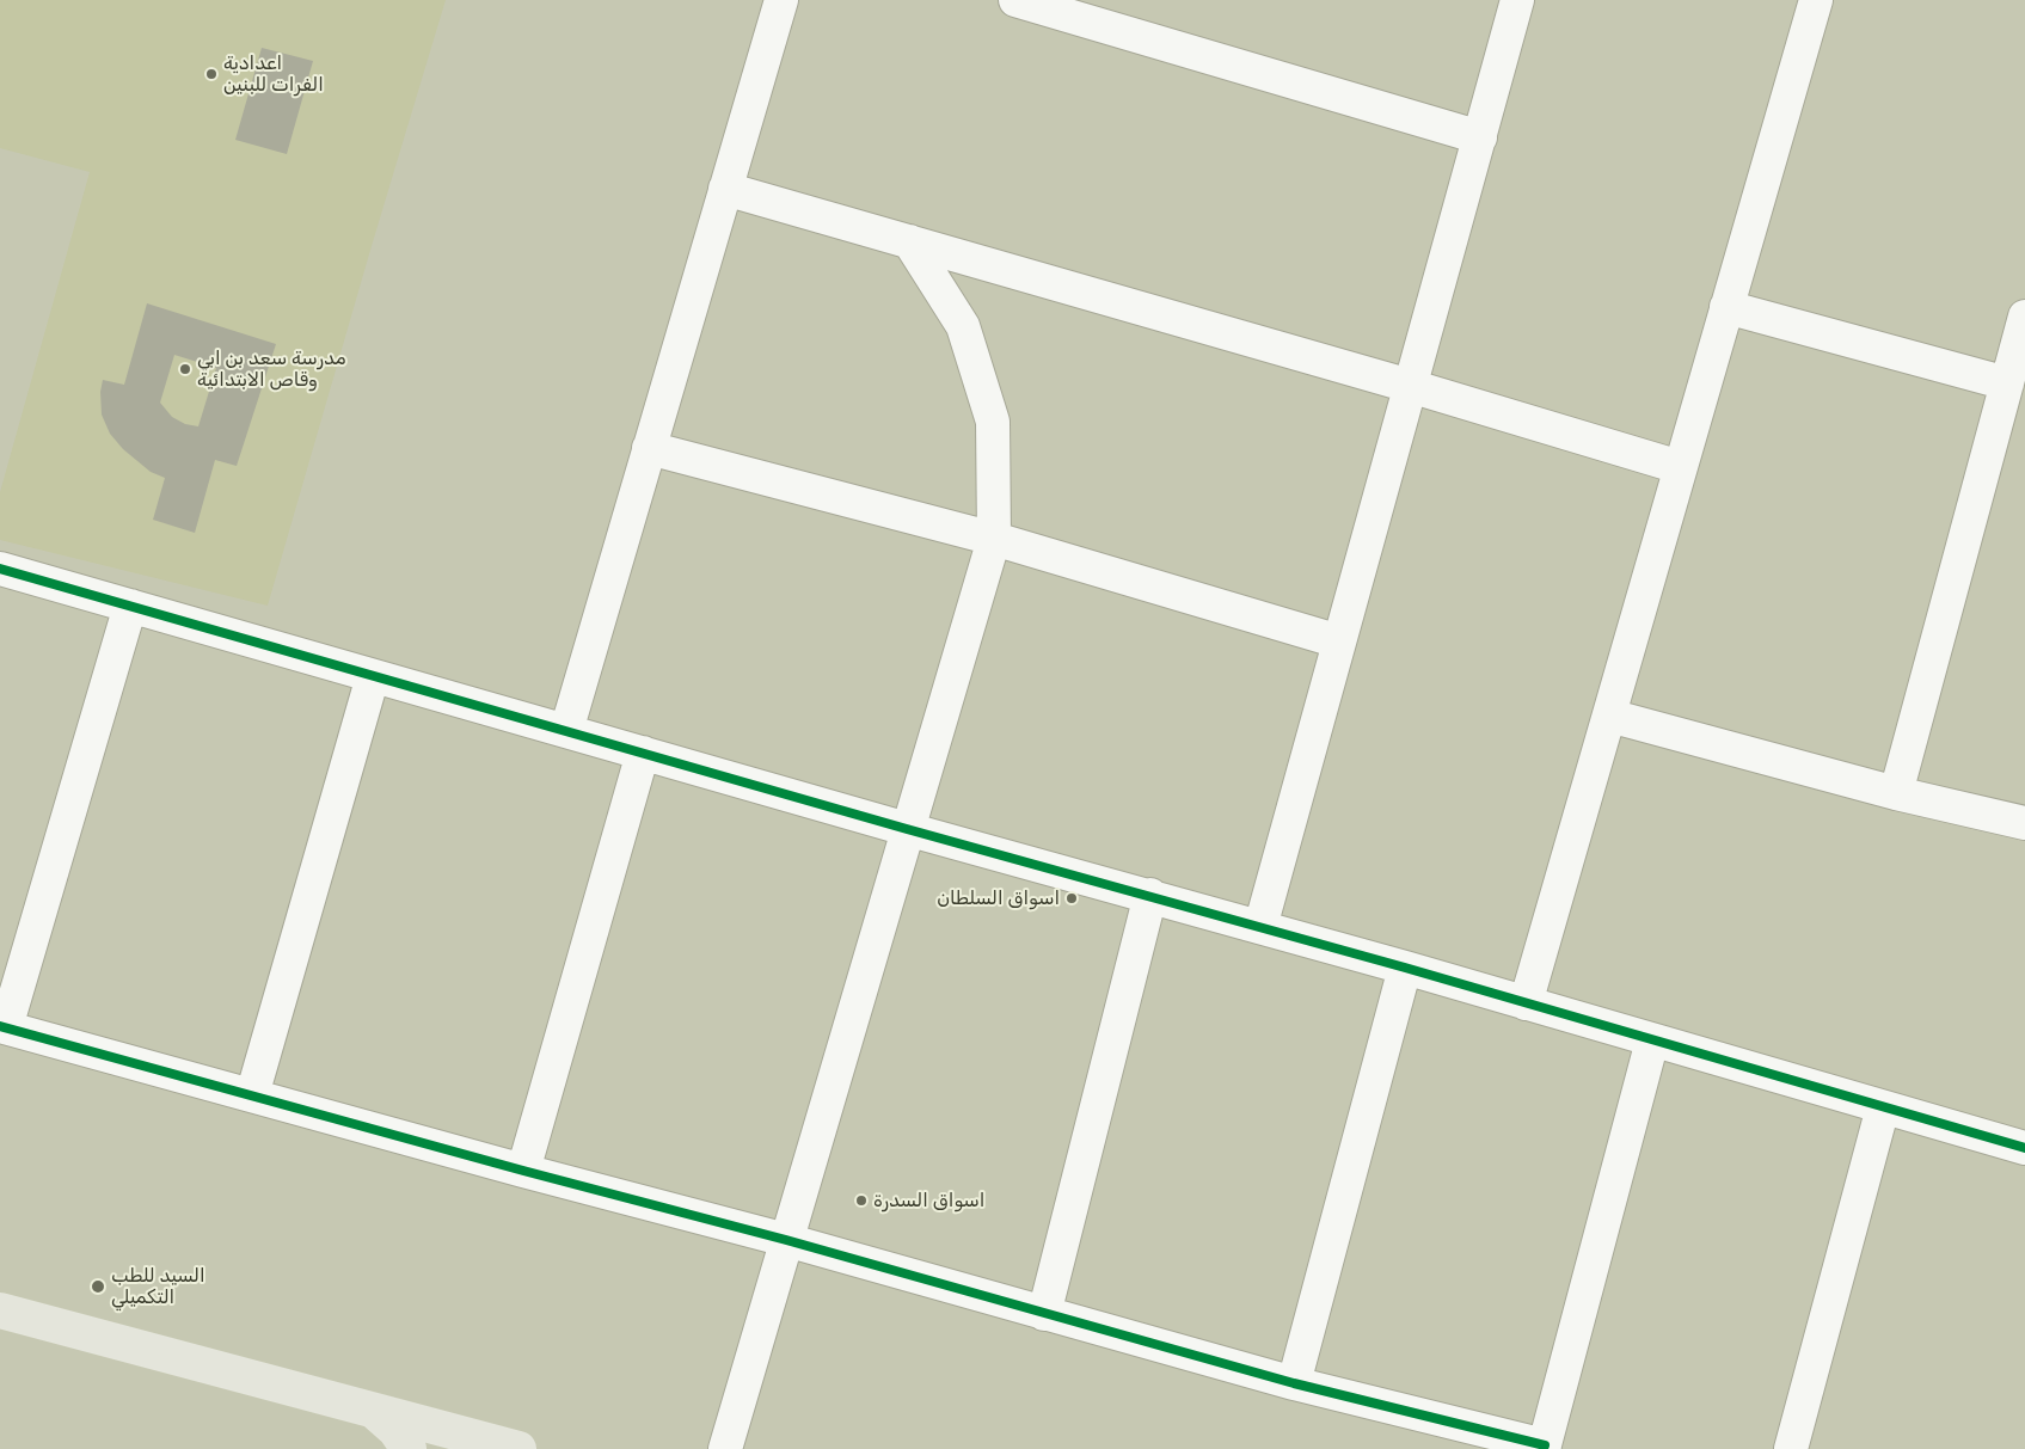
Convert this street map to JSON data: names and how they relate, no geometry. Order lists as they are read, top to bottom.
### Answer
{
  "places": [
    "اعدادية الفرات للبنين",
    "مدرسة سعد بن ابي وقاص الابتدائية",
    "اسواق السلطان",
    "اسواق السدرة",
    "السيد للطب التكميلي"
  ]
}
